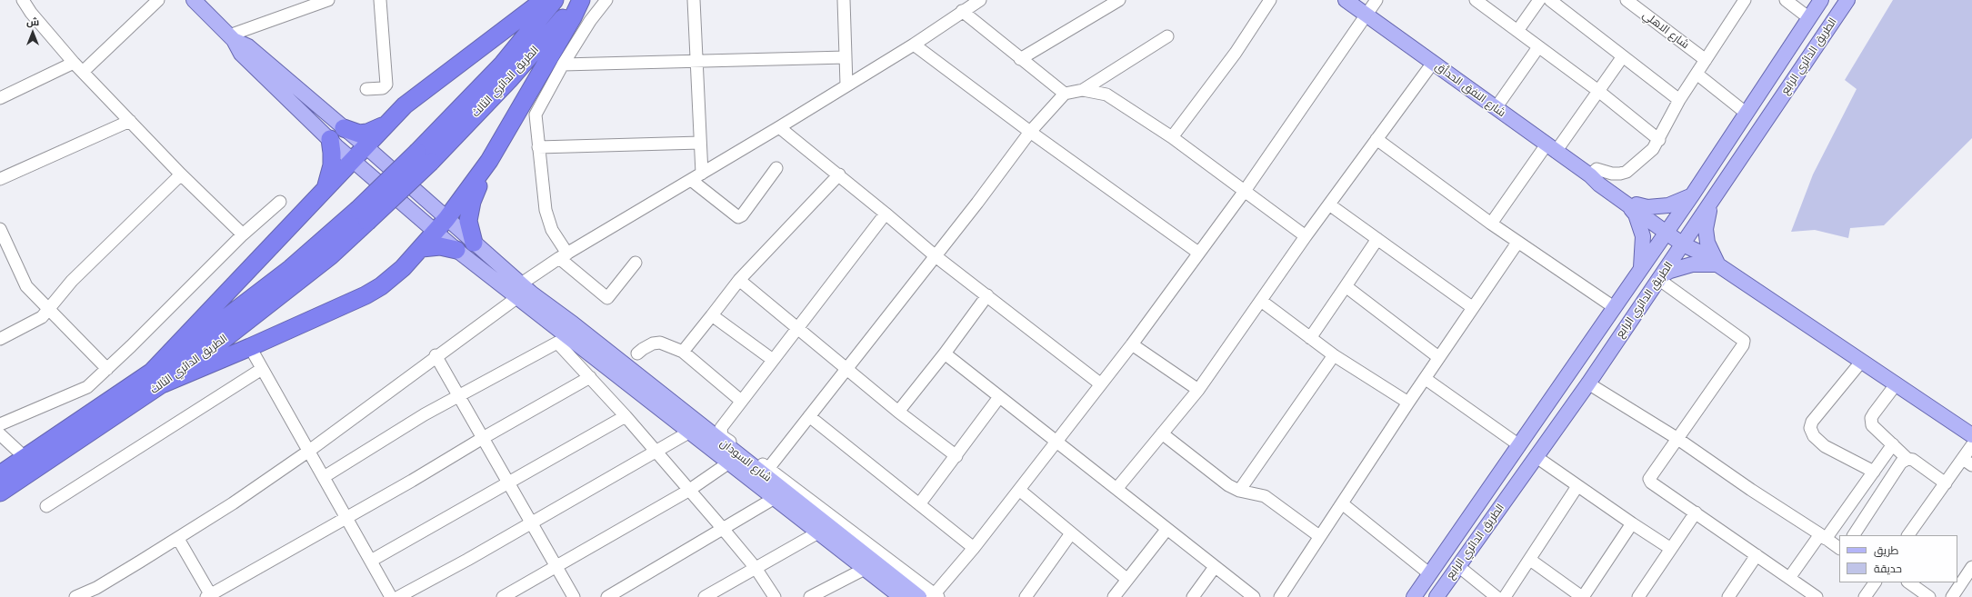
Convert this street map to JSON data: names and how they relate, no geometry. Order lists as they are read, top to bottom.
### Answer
{
  "streets": {
    "highway": ["الطريق الدائري الثالث"],
    "main road": ["الطريق الدائري الرابع", "شارع النفق الحدأق", "شارع السودان"],
    "street": ["شارع الاهلي"]
  },
  "crossings": [
    ["الطريق الدائري الرابع", "شارع النفق الحدأق"]
  ],
  "legend": ["طريق", "حديقة"],
  "north": "top"
}
